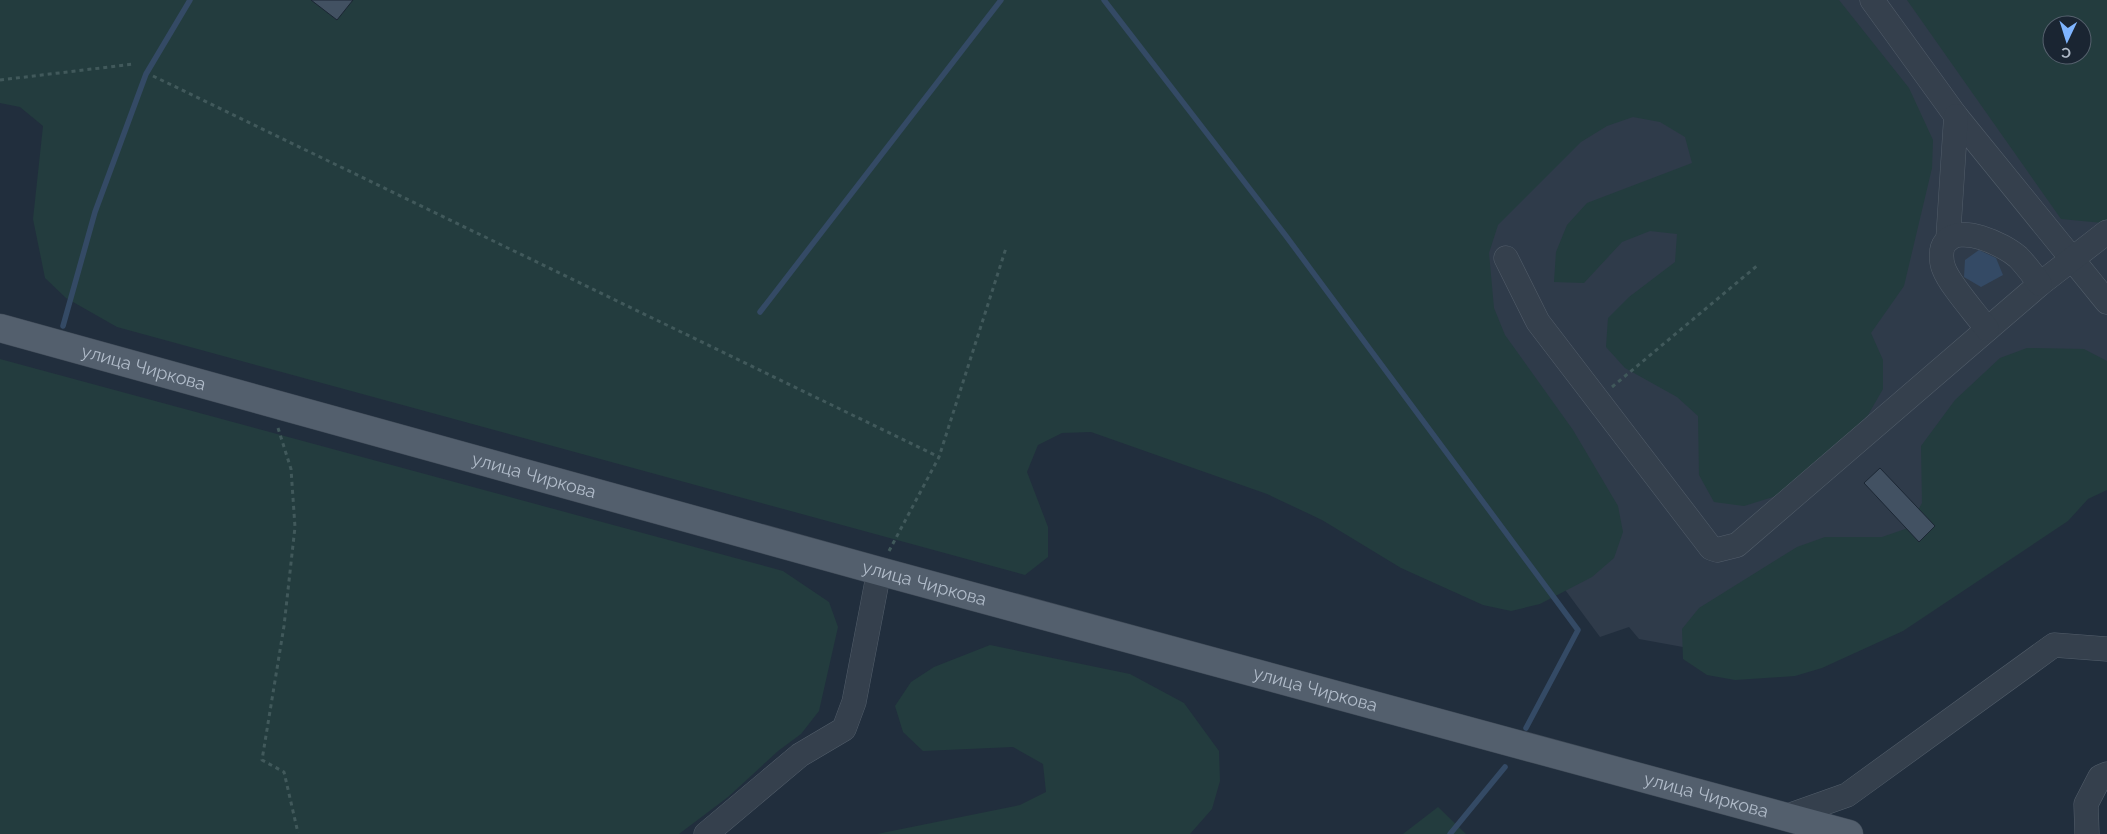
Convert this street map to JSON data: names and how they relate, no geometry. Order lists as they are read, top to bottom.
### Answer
{
  "streets": {
    "main road": ["улица Чиркова"]
  },
  "north": "bottom"
}
